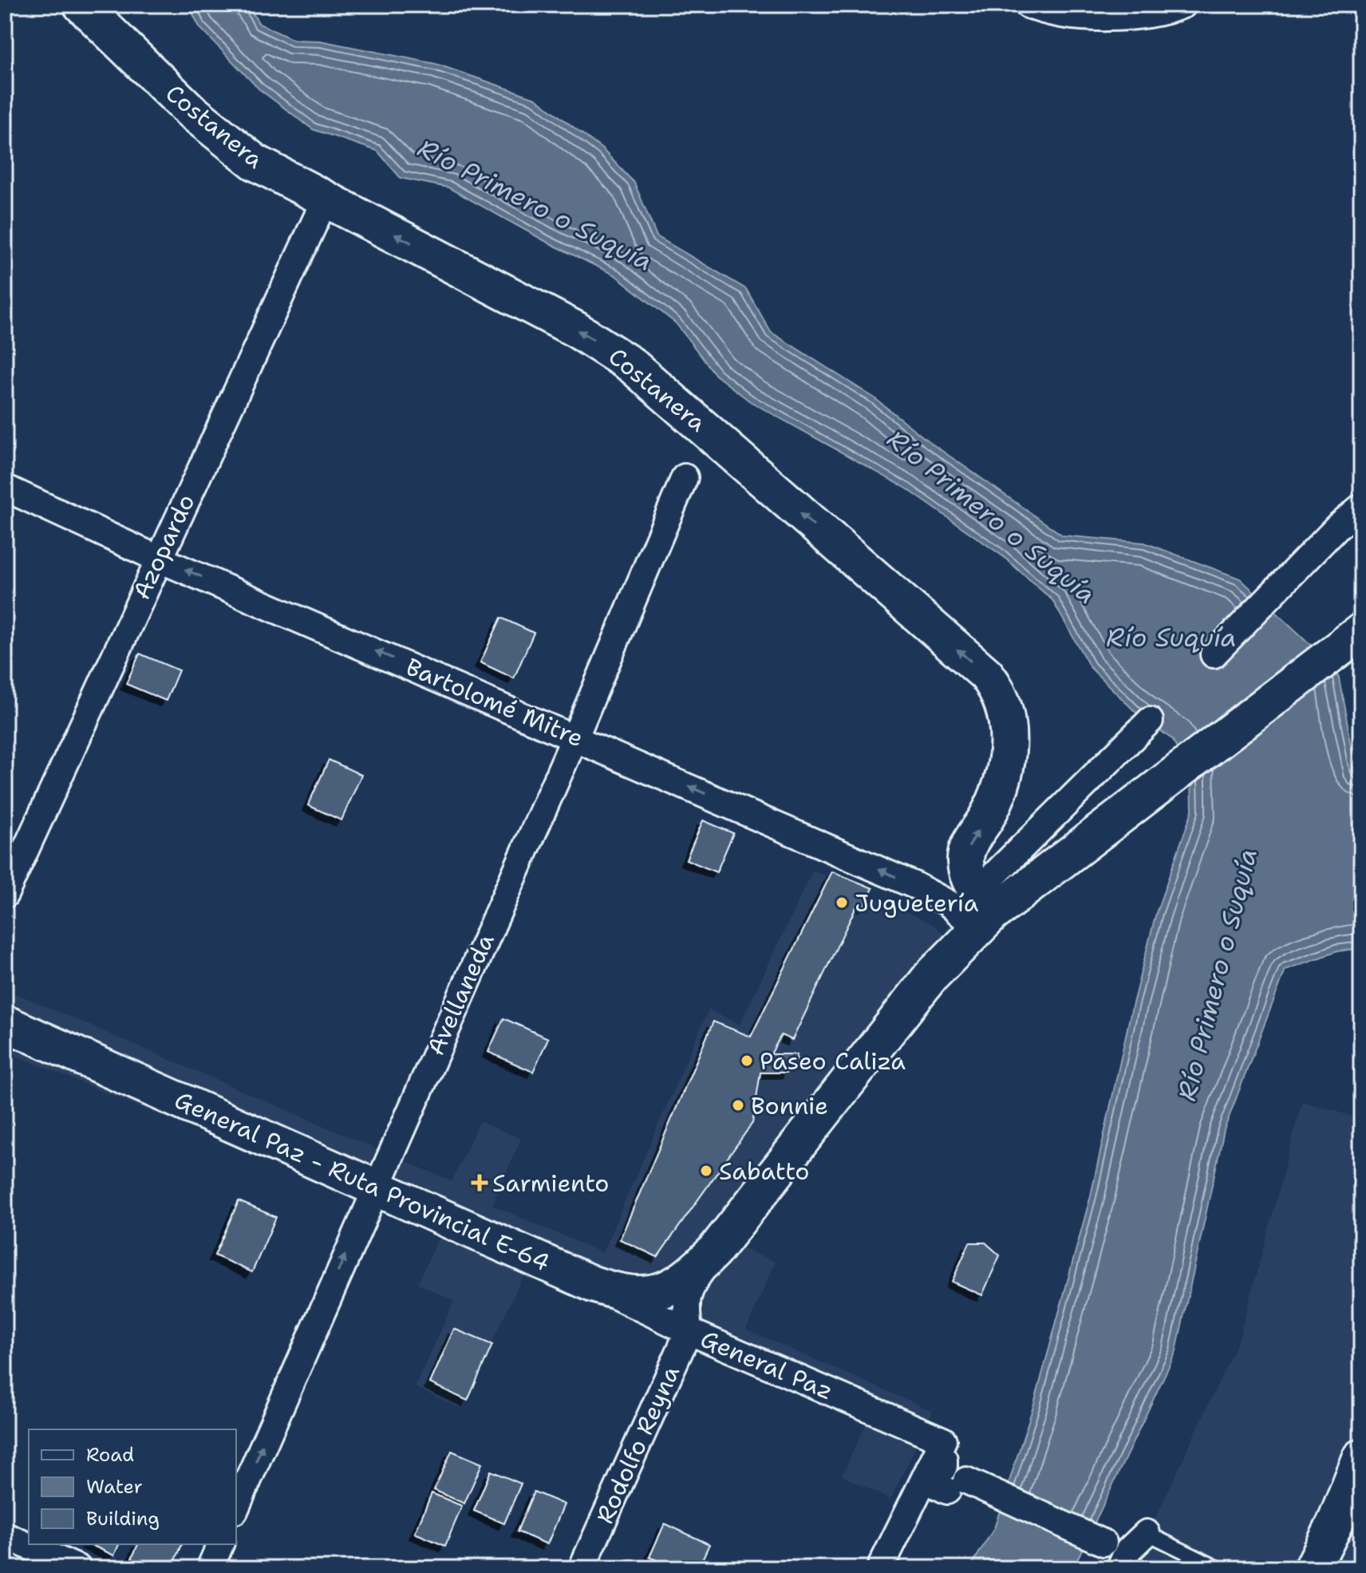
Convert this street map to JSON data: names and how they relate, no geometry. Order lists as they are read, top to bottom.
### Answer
{
  "streets": {
    "street": [
      "Costanera",
      "Azopardo",
      "Bartolomé Mitre",
      "Avellaneda",
      "General Paz - Ruta Provincial E-64",
      "General Paz",
      "Rodolfo Reyna"
    ]
  },
  "crossings": [
    ["Costanera", "Azopardo"],
    ["Costanera", "Bartolomé Mitre"],
    ["Costanera", "General Paz - Ruta Provincial E-64"],
    ["Azopardo", "Bartolomé Mitre"],
    ["Bartolomé Mitre", "Avellaneda"],
    ["Bartolomé Mitre", "General Paz - Ruta Provincial E-64"],
    ["Avellaneda", "General Paz - Ruta Provincial E-64"],
    ["General Paz - Ruta Provincial E-64", "General Paz"],
    ["General Paz - Ruta Provincial E-64", "Rodolfo Reyna"],
    ["General Paz", "Rodolfo Reyna"]
  ],
  "one_way": ["Costanera", "Bartolomé Mitre"],
  "water": ["Río Primero o Suquía", "Río Suquía"],
  "places": {
    "other": [
      "Juguetería",
      "Paseo Caliza",
      "Bonnie",
      "Sabatto"
    ],
    "health": ["Sarmiento"]
  },
  "legend": ["Road", "Water", "Building"]
}
